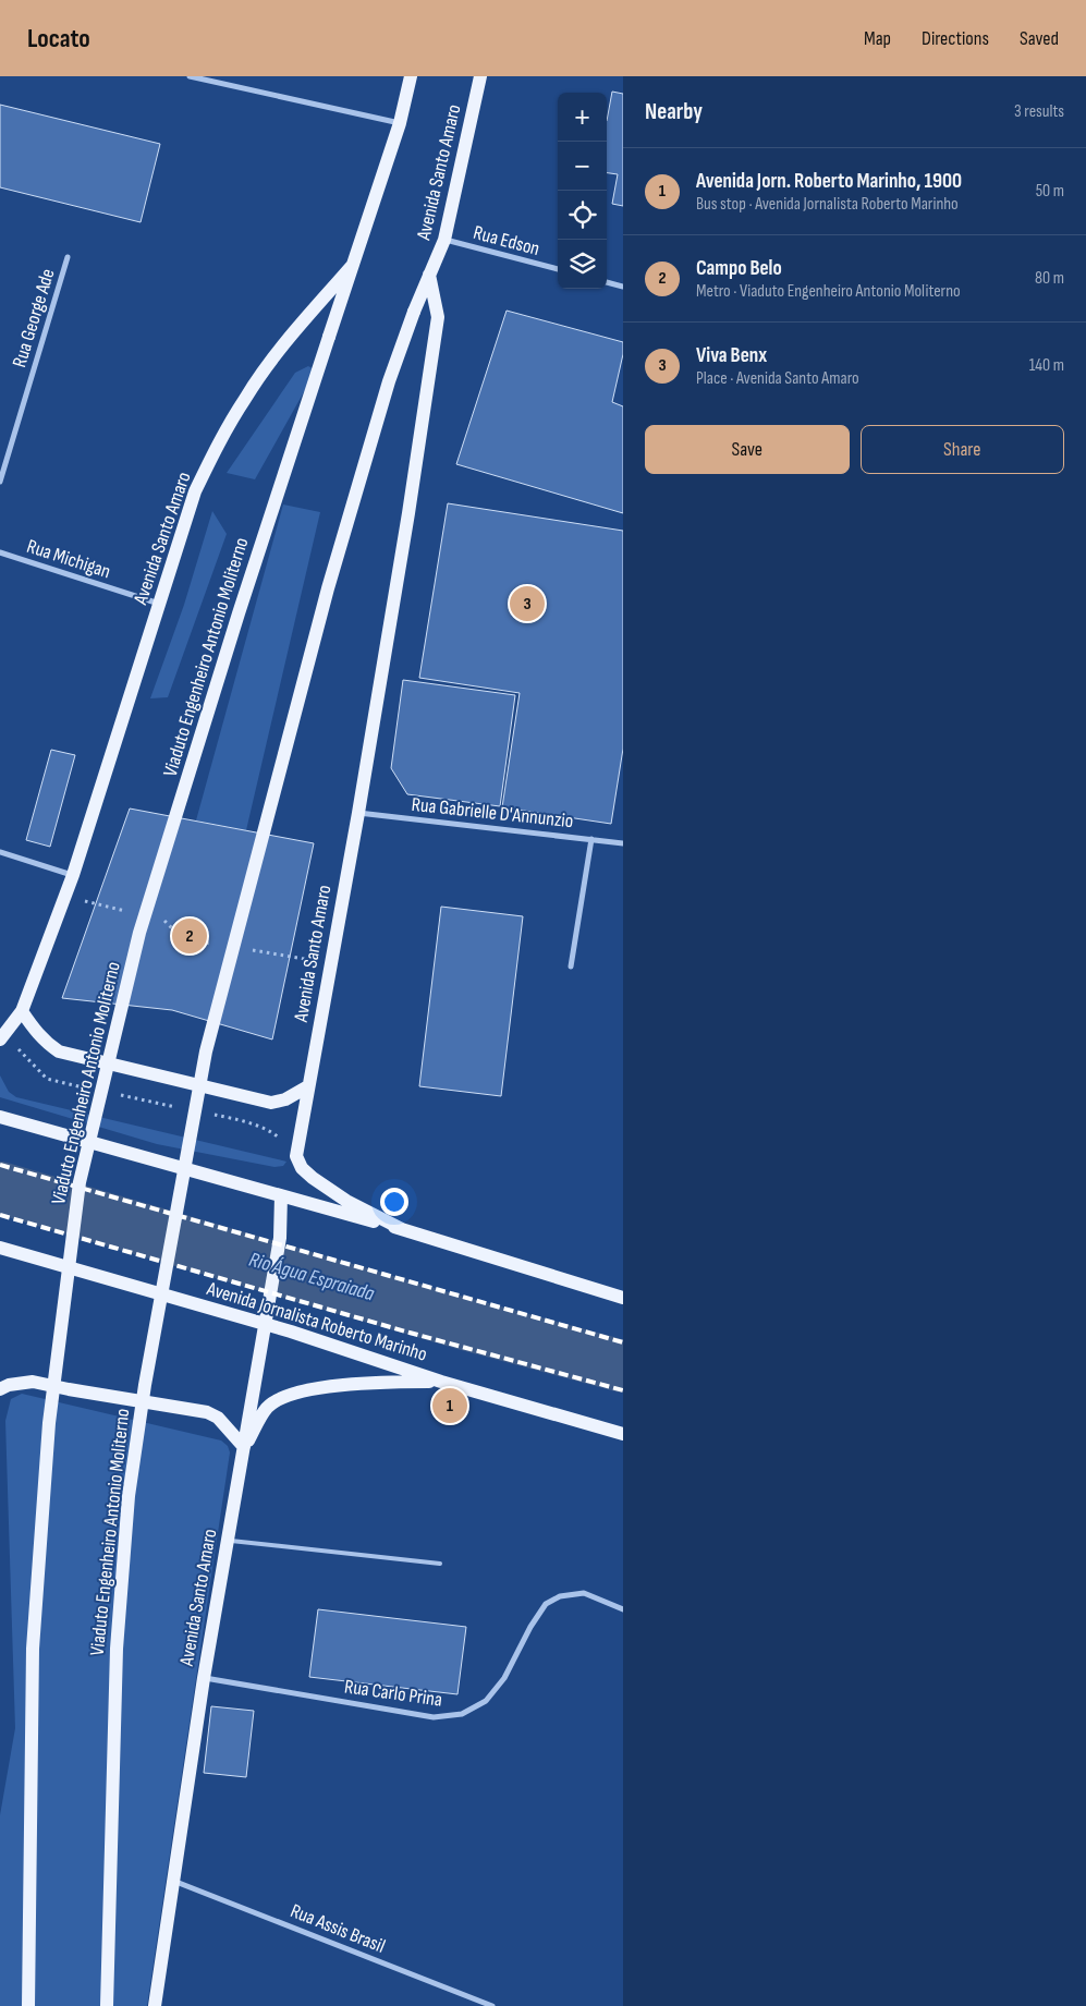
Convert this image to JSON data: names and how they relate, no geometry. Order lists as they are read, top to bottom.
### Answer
{
  "streets": {
    "main road": ["Avenida Santo Amaro", "Viaduto Engenheiro Antonio Moliterno", "Avenida Jornalista Roberto Marinho"],
    "street": [
      "Rua Edson",
      "Rua George Ade",
      "Rua Michigan",
      "Rua Gabrielle D'Annunzio",
      "Rua Carlo Prina",
      "Rua Assis Brasil"
    ]
  },
  "crossings": [
    ["Avenida Santo Amaro", "Rua Edson"],
    ["Avenida Santo Amaro", "Rua Michigan"],
    ["Avenida Santo Amaro", "Viaduto Engenheiro Antonio Moliterno"],
    ["Avenida Santo Amaro", "Rua Gabrielle D'Annunzio"],
    ["Avenida Santo Amaro", "Avenida Jornalista Roberto Marinho"],
    ["Avenida Santo Amaro", "Rua Carlo Prina"],
    ["Avenida Santo Amaro", "Rua Assis Brasil"]
  ],
  "water": ["Rio Água Espraiada"],
  "page": {
    "header": "Locato",
    "nav": ["Map", "Directions", "Saved"],
    "heading": ["Nearby", "3 results"],
    "map_buttons": ["+", "−"],
    "list": [
      {
        "mark": "1",
        "name": "Avenida Jorn. Roberto Marinho, 1900",
        "note": "Bus stop · Avenida Jornalista Roberto Marinho",
        "value": "50 m"
      },
      {
        "mark": "2",
        "name": "Campo Belo",
        "note": "Metro · Viaduto Engenheiro Antonio Moliterno",
        "value": "80 m"
      },
      {
        "mark": "3",
        "name": "Viva Benx",
        "note": "Place · Avenida Santo Amaro",
        "value": "140 m"
      }
    ],
    "buttons": ["Save", "Share"],
    "pins": ["3", "2", "1"]
  }
}
